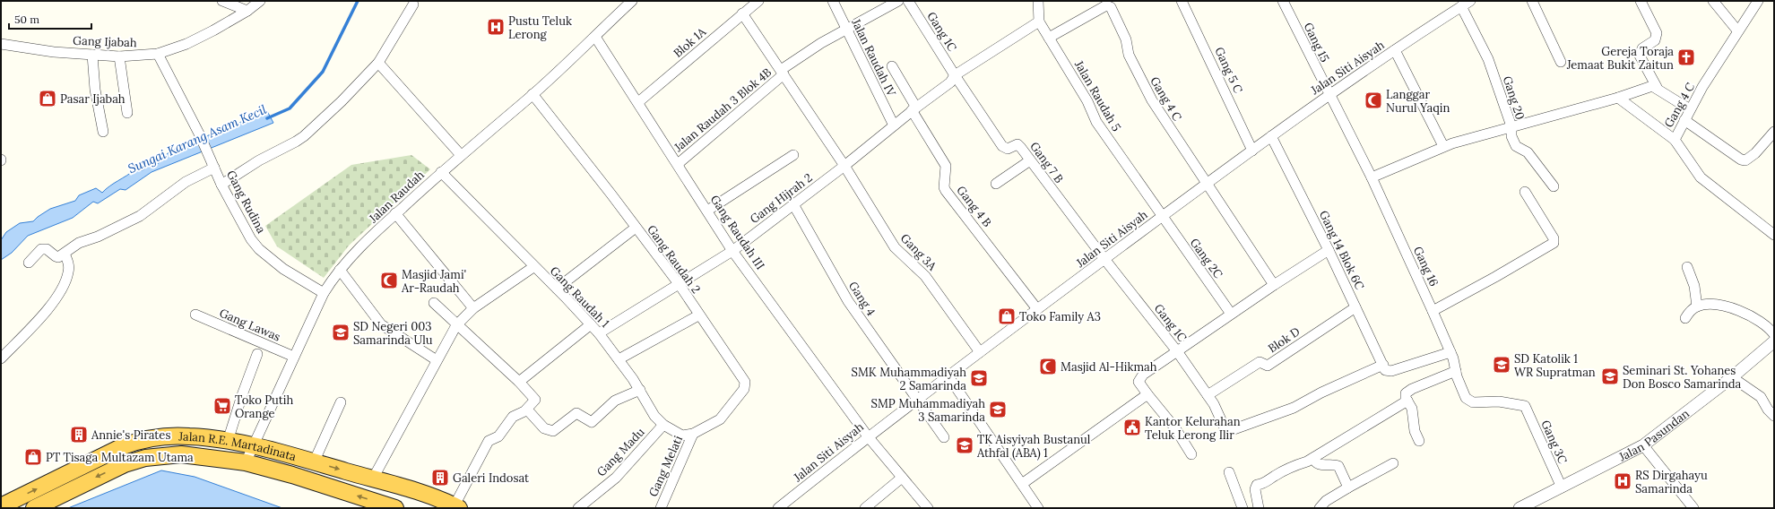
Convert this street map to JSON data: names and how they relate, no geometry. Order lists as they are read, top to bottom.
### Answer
{
  "streets": {
    "highway": ["Jalan R.E. Martadinata"],
    "street": [
      "Gang 1C",
      "Gang Ijabah",
      "Blok 1A",
      "Gang 15",
      "Jalan Raudah IV",
      "Jalan Siti Aisyah",
      "Gang 5 C",
      "Jalan Raudah 5",
      "Gang 20",
      "Gang 4 C",
      "Jalan Raudah 3 Blok 4B",
      "Gang 7 B",
      "Jalan Raudah",
      "Gang Hijrah 2",
      "Gang Rudina",
      "Gang 4 B",
      "Gang Raudah III",
      "Gang 14 Blok 6C",
      "Gang 3A",
      "Gang 2C",
      "Gang Raudah 2",
      "Gang 16",
      "Gang Raudah 1",
      "Gang 4",
      "Gang Lawas",
      "Blok D",
      "Jalan Pasundan",
      "Gang 3C",
      "Gang Madu",
      "Gang Melati"
    ]
  },
  "crossings": [
    ["Gang 1C", "Jalan Siti Aisyah"],
    ["Gang 1C", "Gang 7 B"],
    ["Gang 1C", "Gang Hijrah 2"],
    ["Gang 1C", "Gang 14 Blok 6C"],
    ["Gang 1C", "Blok D"],
    ["Gang Ijabah", "Gang Rudina"],
    ["Blok 1A", "Gang Raudah III"],
    ["Blok 1A", "Gang 3A"],
    ["Gang 15", "Jalan Siti Aisyah"],
    ["Gang 15", "Gang 16"],
    ["Jalan Raudah IV", "Jalan Raudah 3 Blok 4B"],
    ["Jalan Raudah IV", "Gang Hijrah 2"],
    ["Jalan Siti Aisyah", "Gang 5 C"],
    ["Jalan Siti Aisyah", "Jalan Raudah 5"],
    ["Jalan Siti Aisyah", "Gang 20"],
    ["Jalan Siti Aisyah", "Gang 4 C"],
    ["Jalan Siti Aisyah", "Gang 7 B"],
    ["Jalan Siti Aisyah", "Gang 4 B"],
    ["Jalan Siti Aisyah", "Gang Raudah III"],
    ["Jalan Siti Aisyah", "Gang 14 Blok 6C"],
    ["Jalan Siti Aisyah", "Gang 3A"],
    ["Jalan Siti Aisyah", "Gang 2C"],
    ["Jalan Siti Aisyah", "Gang 16"],
    ["Jalan Siti Aisyah", "Gang 4"],
    ["Jalan Raudah 5", "Gang 4 C"],
    ["Jalan Raudah 5", "Gang Hijrah 2"],
    ["Jalan Raudah 5", "Gang 2C"],
    ["Jalan Raudah 3 Blok 4B", "Gang Raudah III"],
    ["Jalan Raudah 3 Blok 4B", "Gang 3A"],
    ["Gang 7 B", "Gang Hijrah 2"],
    ["Jalan Raudah", "Gang Rudina"],
    ["Jalan Raudah", "Gang Raudah III"],
    ["Jalan Raudah", "Gang Raudah 2"],
    ["Jalan Raudah", "Gang Raudah 1"],
    ["Jalan Raudah", "Gang Lawas"],
    ["Jalan Raudah", "Jalan R.E. Martadinata"],
    ["Gang Hijrah 2", "Gang 4 B"],
    ["Gang Hijrah 2", "Gang Raudah III"],
    ["Gang Hijrah 2", "Gang 3A"],
    ["Gang Hijrah 2", "Gang Raudah 2"],
    ["Gang Hijrah 2", "Gang Raudah 1"],
    ["Gang Hijrah 2", "Gang 4"],
    ["Gang 14 Blok 6C", "Blok D"],
    ["Gang Raudah 2", "Gang Raudah 1"],
    ["Gang Raudah 2", "Gang Melati"],
    ["Gang 16", "Gang 3C"],
    ["Gang Raudah 1", "Gang Madu"],
    ["Gang Raudah 1", "Gang Melati"],
    ["Jalan Pasundan", "Gang 3C"]
  ],
  "water": ["Sungai Karang Asam Kecil"],
  "places": {
    "hospital": ["Pustu Teluk Lerong", "RS Dirgahayu Samarinda"],
    "church": ["Gereja Toraja Jemaat Bukit Zaitun"],
    "shop": ["Pasar Ijabah", "Toko Family A3", "PT Tisaga Multazam Utama"],
    "mosque": ["Langgar Nurul Yaqin", "Masjid Jami' Ar-Raudah", "Masjid Al-Hikmah"],
    "school or university": [
      "SD Negeri 003 Samarinda Ulu",
      "SD Katolik 1 WR Supratman",
      "Seminari St. Yohanes Don Bosco Samarinda",
      "SMK Muhammadiyah 2 Samarinda",
      "SMP Muhammadiyah 3 Samarinda",
      "TK Aisyiyah Bustanul Athfal (ABA) 1"
    ],
    "supermarket": ["Toko Putih Orange"],
    "public building": ["Kantor Kelurahan Teluk Lerong Ilir"],
    "building": ["Annie's Pirates", "Galeri Indosat"]
  },
  "scale_bar": "50 m"
}
